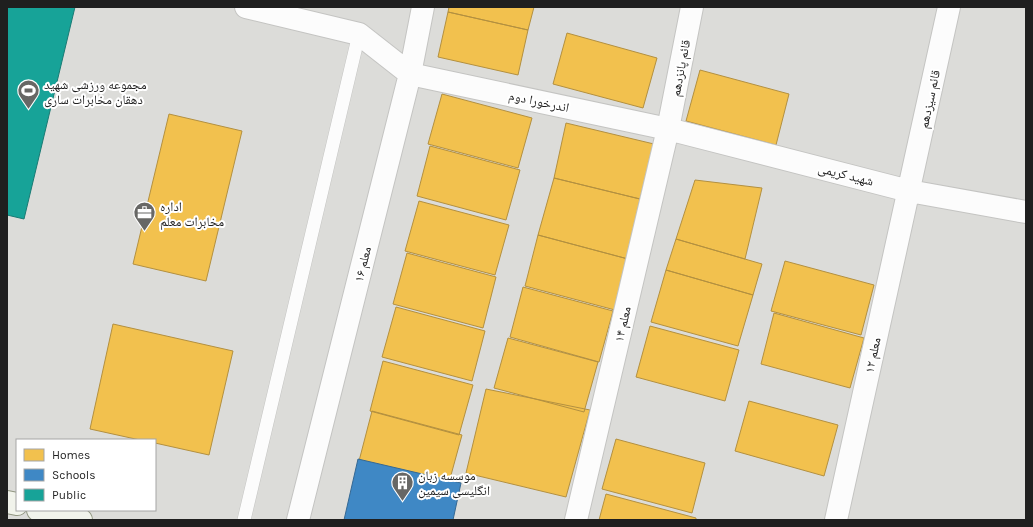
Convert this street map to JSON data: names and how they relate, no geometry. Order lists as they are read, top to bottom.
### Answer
{
  "streets": {
    "street": [
      "قائم پانزدهم",
      "قائم سیزدهم",
      "اندرخورا دوم",
      "شهید کریمی",
      "معلم ۱۶",
      "معلم ۱۴",
      "معلم ١٢"
    ]
  },
  "crossings": [
    ["قائم پانزدهم", "اندرخورا دوم"],
    ["قائم پانزدهم", "شهید کریمی"],
    ["قائم پانزدهم", "معلم ۱۴"],
    ["قائم سیزدهم", "شهید کریمی"],
    ["قائم سیزدهم", "معلم ١٢"],
    ["اندرخورا دوم", "شهید کریمی"],
    ["اندرخورا دوم", "معلم ۱۶"],
    ["اندرخورا دوم", "معلم ۱۴"],
    ["شهید کریمی", "معلم ۱۴"],
    ["شهید کریمی", "معلم ١٢"]
  ],
  "places": {
    "sports": ["مجموعه ورزشی شهید دهقان مخابرات ساری"],
    "office": ["اداره مخابرات معلم"],
    "building": ["موسسه زبان انگلیسی سیمین"]
  },
  "legend": ["Homes", "Schools", "Public"]
}
